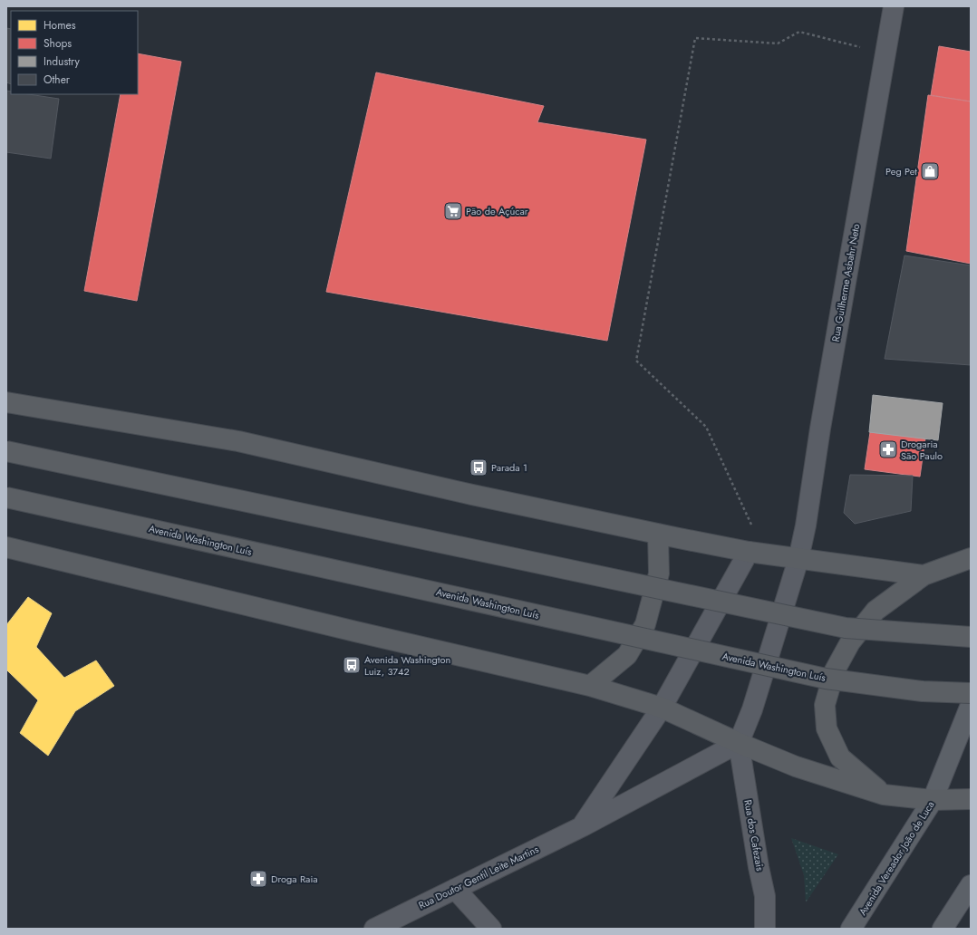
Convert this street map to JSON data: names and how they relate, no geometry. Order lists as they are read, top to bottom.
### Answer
{
  "streets": {
    "highway": ["Avenida Washington Luís"],
    "main road": ["Avenida Vereador João de Luca"],
    "street": ["Rua Guilherme Asbahr Neto", "Rua dos Cafezais", "Rua Doutor Gentil Leite Martins"]
  },
  "crossings": [
    ["Rua Guilherme Asbahr Neto", "Rua dos Cafezais"],
    ["Rua Guilherme Asbahr Neto", "Rua Doutor Gentil Leite Martins"],
    ["Rua dos Cafezais", "Rua Doutor Gentil Leite Martins"]
  ],
  "places": {
    "shop": ["Peg Pet"],
    "supermarket": ["Pão de Açúcar"],
    "pharmacy": ["Drogaria São Paulo", "Droga Raia"],
    "bus stop": ["Parada 1", "Avenida Washington Luiz, 3742"]
  },
  "legend": [
    "Homes",
    "Shops",
    "Industry",
    "Other"
  ]
}
